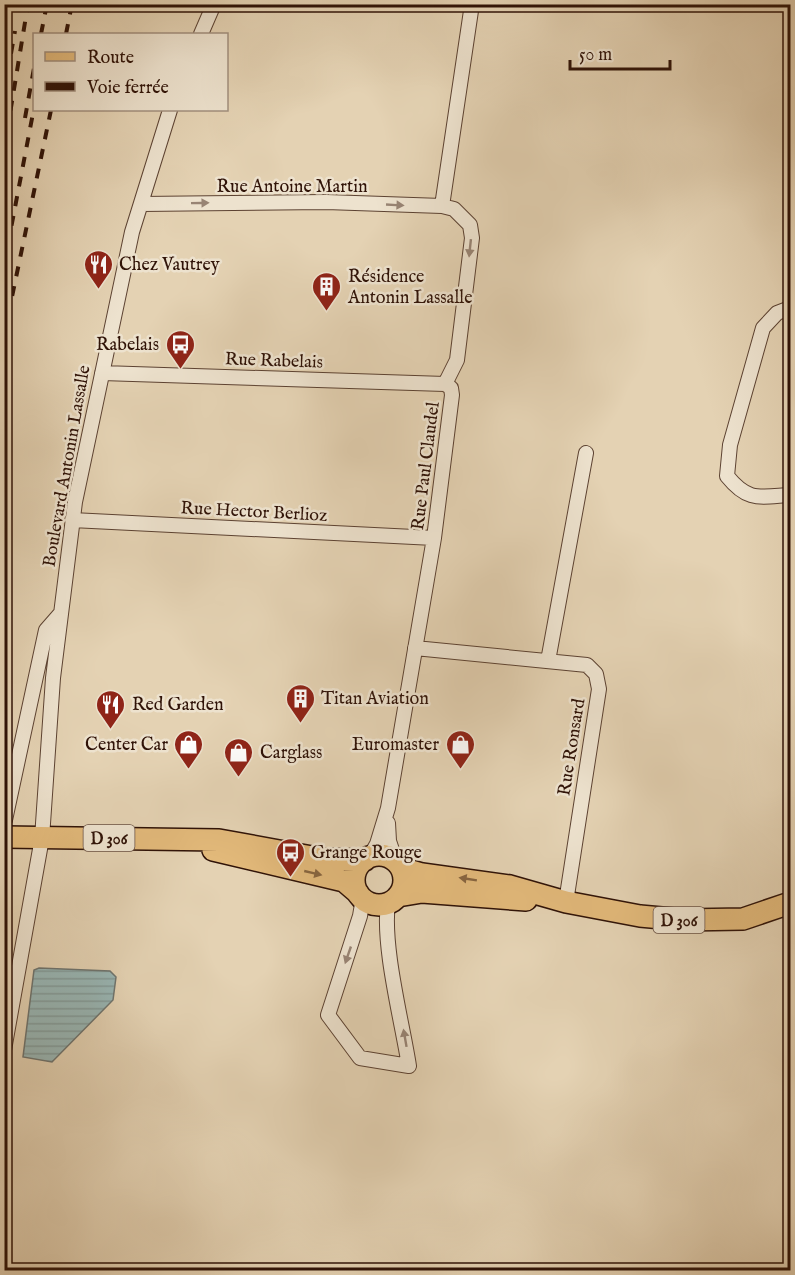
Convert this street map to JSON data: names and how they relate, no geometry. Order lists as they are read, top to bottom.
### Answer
{
  "streets": {
    "main road": ["D 306"],
    "street": [
      "Rue Antoine Martin",
      "Rue Rabelais",
      "Boulevard Antonin Lassalle",
      "Rue Paul Claudel",
      "Rue Hector Berlioz",
      "Rue Ronsard"
    ]
  },
  "crossings": [
    ["Rue Antoine Martin", "Boulevard Antonin Lassalle"],
    ["Rue Antoine Martin", "Rue Paul Claudel"],
    ["Rue Rabelais", "Boulevard Antonin Lassalle"],
    ["Rue Rabelais", "Rue Paul Claudel"],
    ["Boulevard Antonin Lassalle", "Rue Hector Berlioz"],
    ["Boulevard Antonin Lassalle", "D 306"],
    ["Rue Paul Claudel", "Rue Hector Berlioz"],
    ["Rue Paul Claudel", "Rue Ronsard"],
    ["Rue Paul Claudel", "D 306"],
    ["Rue Ronsard", "D 306"]
  ],
  "one_way": ["Rue Antoine Martin"],
  "places": {
    "restaurant": ["Chez Vautrey", "Red Garden"],
    "building": ["Résidence Antonin Lassalle", "Titan Aviation"],
    "bus stop": ["Rabelais", "Grange Rouge"],
    "shop": ["Center Car", "Euromaster", "Carglass"]
  },
  "legend": ["Route", "Voie ferrée"],
  "scale_bar": "50 m"
}
